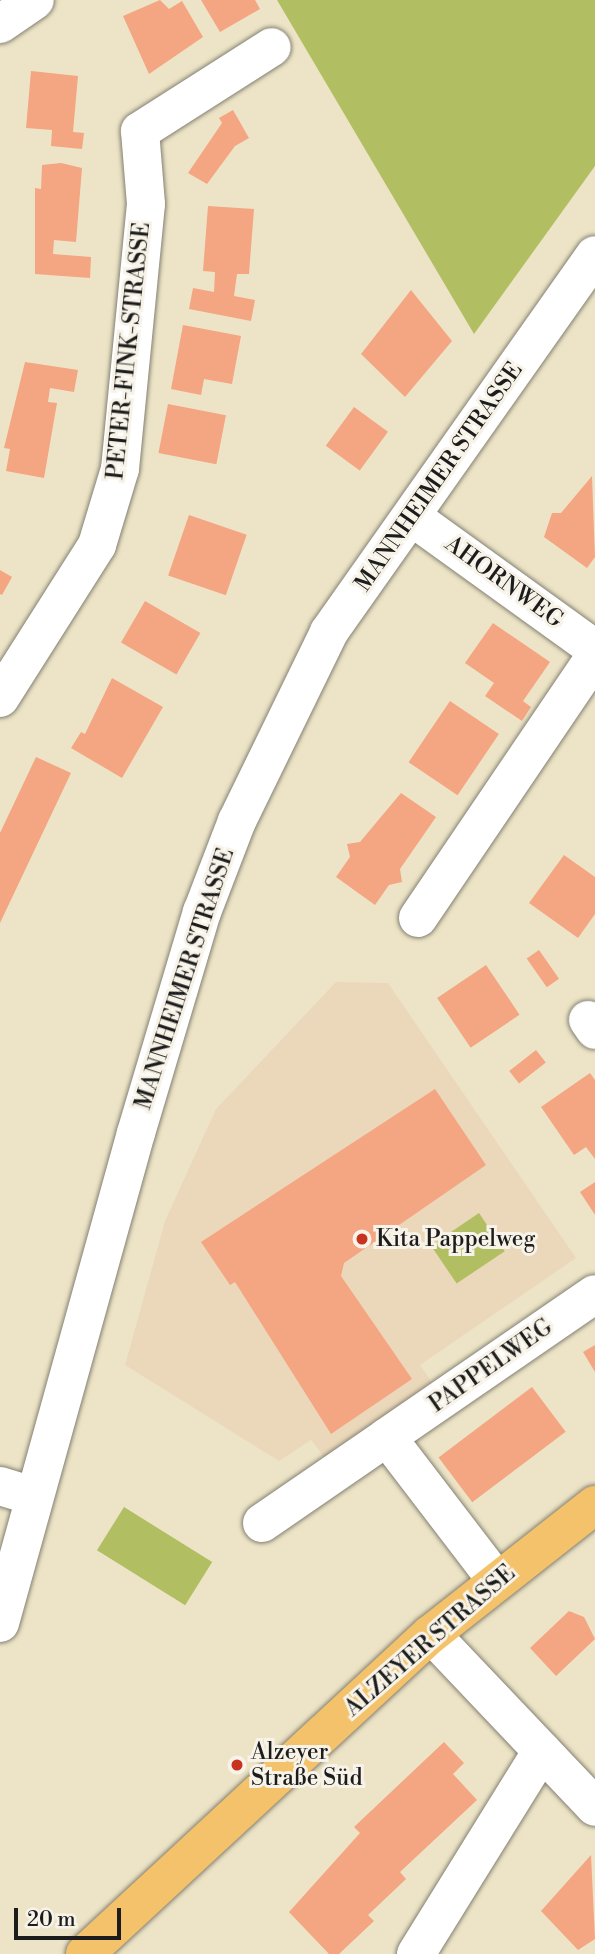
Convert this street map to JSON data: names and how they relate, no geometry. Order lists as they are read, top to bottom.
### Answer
{
  "streets": {
    "main road": ["ALZEYER STRASSE"],
    "street": [
      "PETER-FINK-STRASSE",
      "MANNHEIMER STRASSE",
      "AHORNWEG",
      "PAPPELWEG"
    ]
  },
  "crossings": [
    ["MANNHEIMER STRASSE", "AHORNWEG"]
  ],
  "places": ["Kita Pappelweg", "Alzeyer Straße Süd"],
  "scale_bar": "20 m"
}
